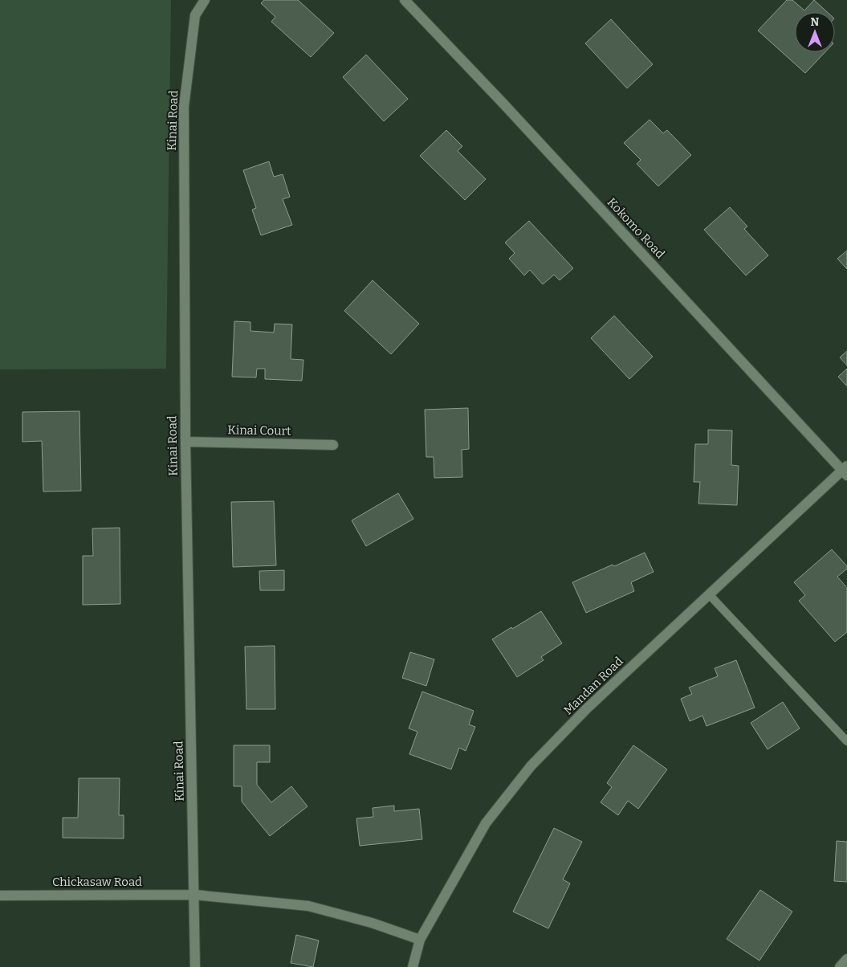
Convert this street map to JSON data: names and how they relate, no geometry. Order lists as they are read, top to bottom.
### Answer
{
  "streets": {
    "street": [
      "Kinai Road",
      "Kokomo Road",
      "Kinai Court",
      "Mandan Road",
      "Chickasaw Road"
    ]
  },
  "crossings": [
    ["Kinai Road", "Kinai Court"],
    ["Kinai Road", "Chickasaw Road"],
    ["Kokomo Road", "Mandan Road"]
  ],
  "north": "top"
}
